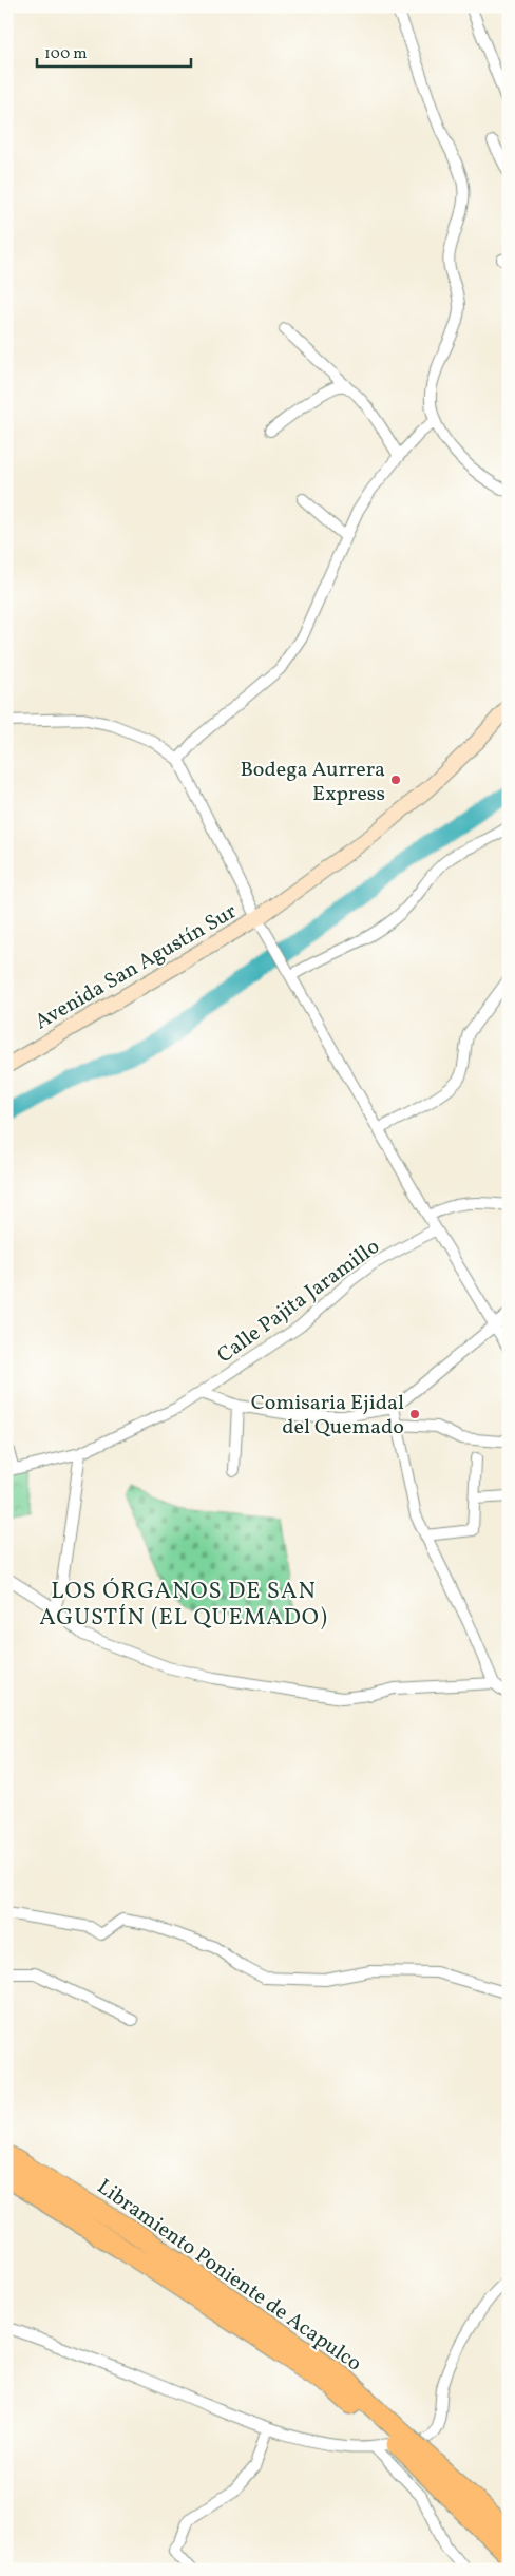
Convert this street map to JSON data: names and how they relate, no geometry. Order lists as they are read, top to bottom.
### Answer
{
  "streets": {
    "highway": ["Libramiento Poniente de Acapulco"],
    "main road": ["Avenida San Agustín Sur"],
    "street": ["Calle Pajita Jaramillo"]
  },
  "districts": ["LOS ÓRGANOS DE SAN AGUSTÍN (EL QUEMADO)"],
  "places": ["Bodega Aurrera Express", "Comisaria Ejidal del Quemado"],
  "scale_bar": "100 m"
}
